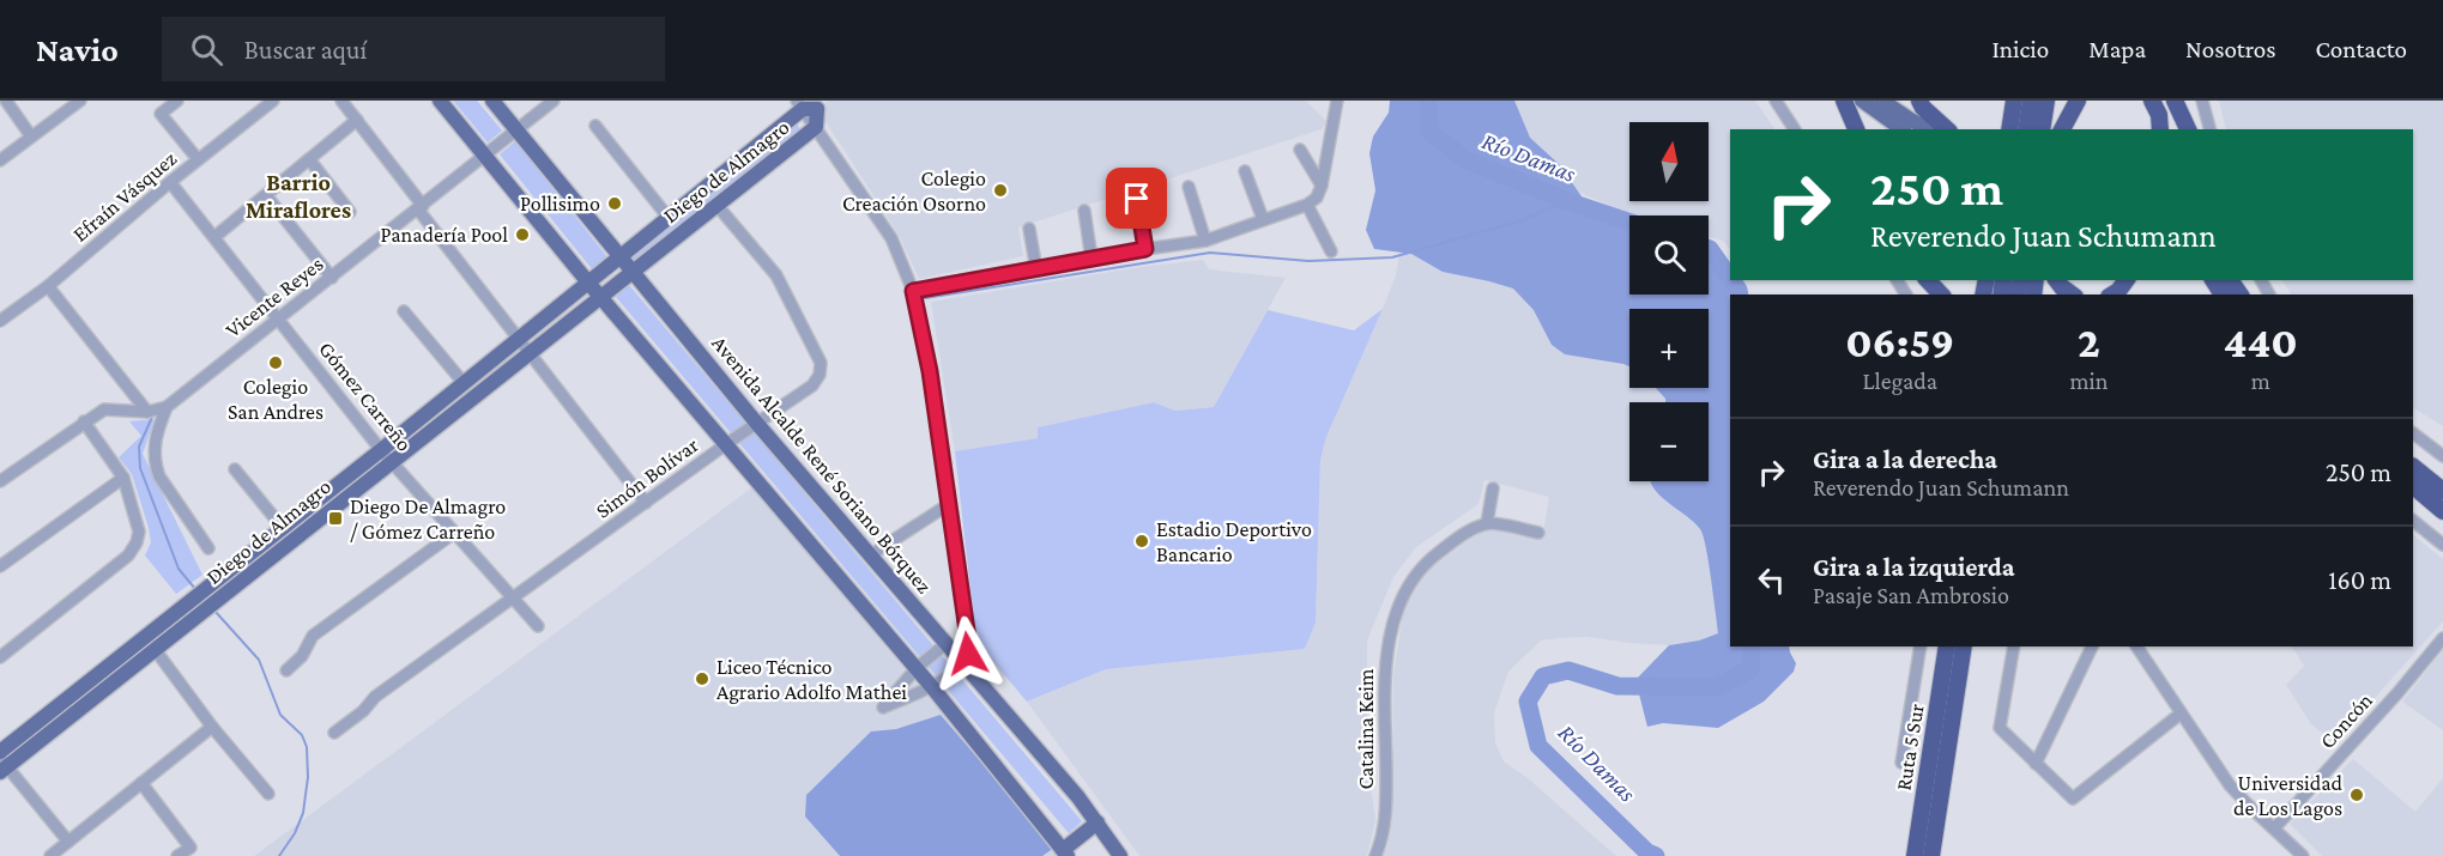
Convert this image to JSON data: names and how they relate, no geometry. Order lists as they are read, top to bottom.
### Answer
{
  "streets": {
    "highway": ["Ruta 5 Sur"],
    "main road": ["Diego de Almagro", "Avenida Alcalde René Soriano Bórquez"],
    "street": [
      "Efraín Vásquez",
      "Vicente Reyes",
      "Gómez Carreño",
      "Simón Bolívar",
      "Concón",
      "Catalina Keim"
    ]
  },
  "crossings": [
    ["Diego de Almagro", "Gómez Carreño"],
    ["Diego de Almagro", "Avenida Alcalde René Soriano Bórquez"],
    ["Diego de Almagro", "Simón Bolívar"],
    ["Efraín Vásquez", "Gómez Carreño"],
    ["Vicente Reyes", "Gómez Carreño"],
    ["Vicente Reyes", "Avenida Alcalde René Soriano Bórquez"],
    ["Gómez Carreño", "Simón Bolívar"],
    ["Avenida Alcalde René Soriano Bórquez", "Simón Bolívar"]
  ],
  "districts": ["Barrio Miraflores"],
  "water": ["Río Damas"],
  "places": {
    "other": [
      "Colegio Creación Osorno",
      "Pollisimo",
      "Panadería Pool",
      "Colegio San Andres",
      "Estadio Deportivo Bancario",
      "Liceo Técnico Agrario Adolfo Mathei",
      "Universidad de Los Lagos"
    ],
    "transit": ["Diego De Almagro / Gómez Carreño"]
  },
  "north": "top",
  "page": {
    "header": "Navio",
    "search": "Buscar aquí",
    "nav": [
      "Inicio",
      "Mapa",
      "Nosotros",
      "Contacto"
    ],
    "map_buttons": ["+", "−"],
    "turn": ["250 m", "Reverendo Juan Schumann"],
    "eta": [
      "06:59",
      "Llegada",
      "2",
      "min",
      "440",
      "m"
    ],
    "list": [
      {
        "name": "Gira a la derecha",
        "note": "Reverendo Juan Schumann",
        "value": "250 m"
      },
      {
        "name": "Gira a la izquierda",
        "note": "Pasaje San Ambrosio",
        "value": "160 m"
      }
    ]
  }
}
